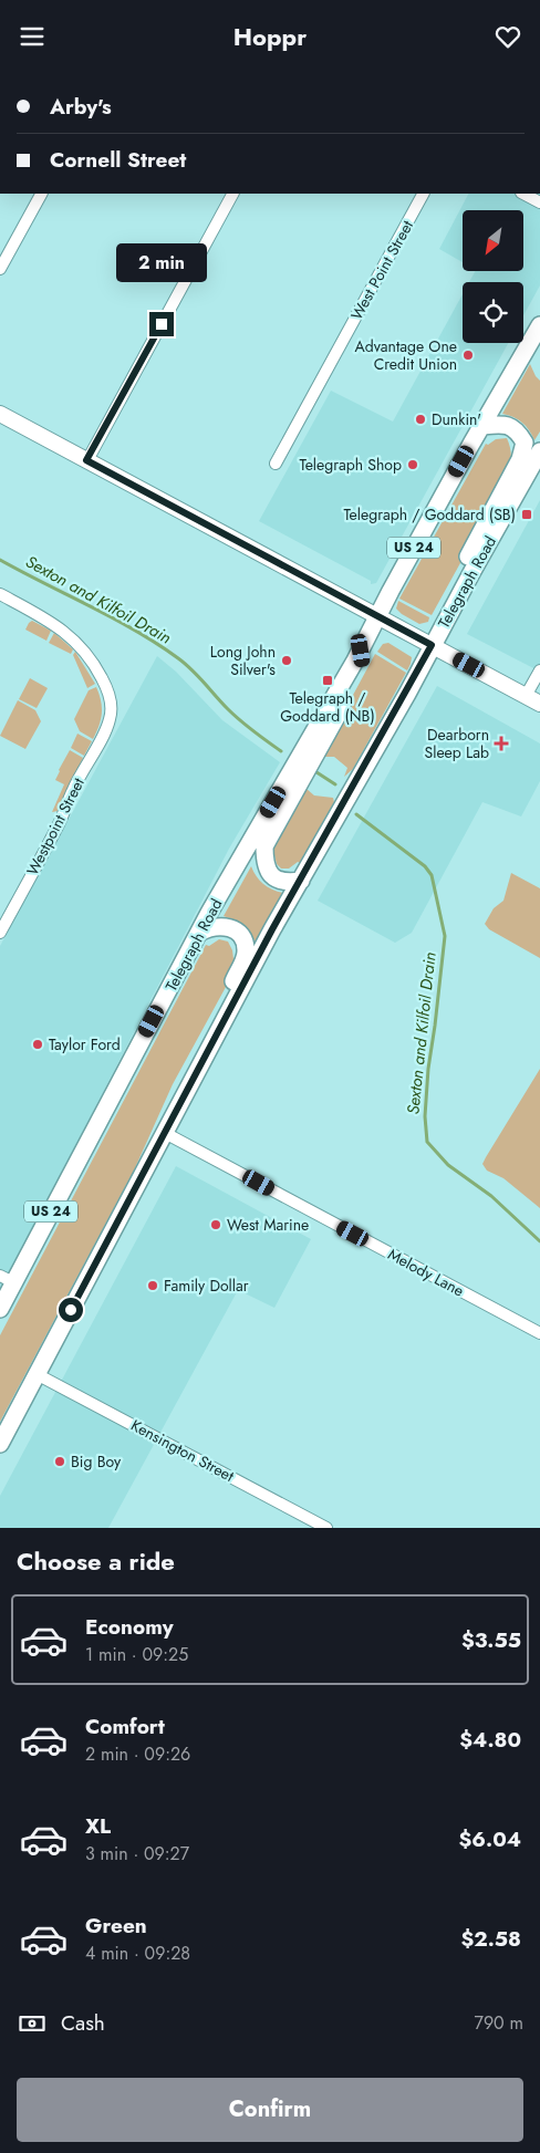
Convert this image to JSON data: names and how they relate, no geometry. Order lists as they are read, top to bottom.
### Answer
{
  "streets": {
    "main road": ["US 24", "Telegraph Road"],
    "street": [
      "West Point Street",
      "Westpoint Street",
      "Melody Lane",
      "Kensington Street"
    ]
  },
  "crossings": [
    ["Telegraph Road", "Melody Lane"],
    ["Telegraph Road", "Kensington Street"]
  ],
  "water": ["Sexton and Kilfoil Drain"],
  "places": {
    "other": [
      "Advantage One Credit Union",
      "Dunkin'",
      "Telegraph Shop",
      "Long John Silver's",
      "Taylor Ford",
      "West Marine",
      "Family Dollar",
      "Big Boy"
    ],
    "transit": ["Telegraph / Goddard (SB)", "Telegraph / Goddard (NB)"],
    "health": ["Dearborn Sleep Lab"]
  },
  "north": "bottom left",
  "page": {
    "header": "Hoppr",
    "banner": ["Arby's", "Cornell Street"],
    "bubble": "2 min",
    "heading": "Choose a ride",
    "list": [
      {
        "name": "Economy",
        "note": "1 min · 09:25",
        "value": "$3.55"
      },
      {
        "name": "Comfort",
        "note": "2 min · 09:26",
        "value": "$4.80"
      },
      {
        "name": "XL",
        "note": "3 min · 09:27",
        "value": "$6.04"
      },
      {
        "name": "Green",
        "note": "4 min · 09:28",
        "value": "$2.58"
      }
    ],
    "pay": ["Cash", "790 m"],
    "buttons": "Confirm"
  }
}
